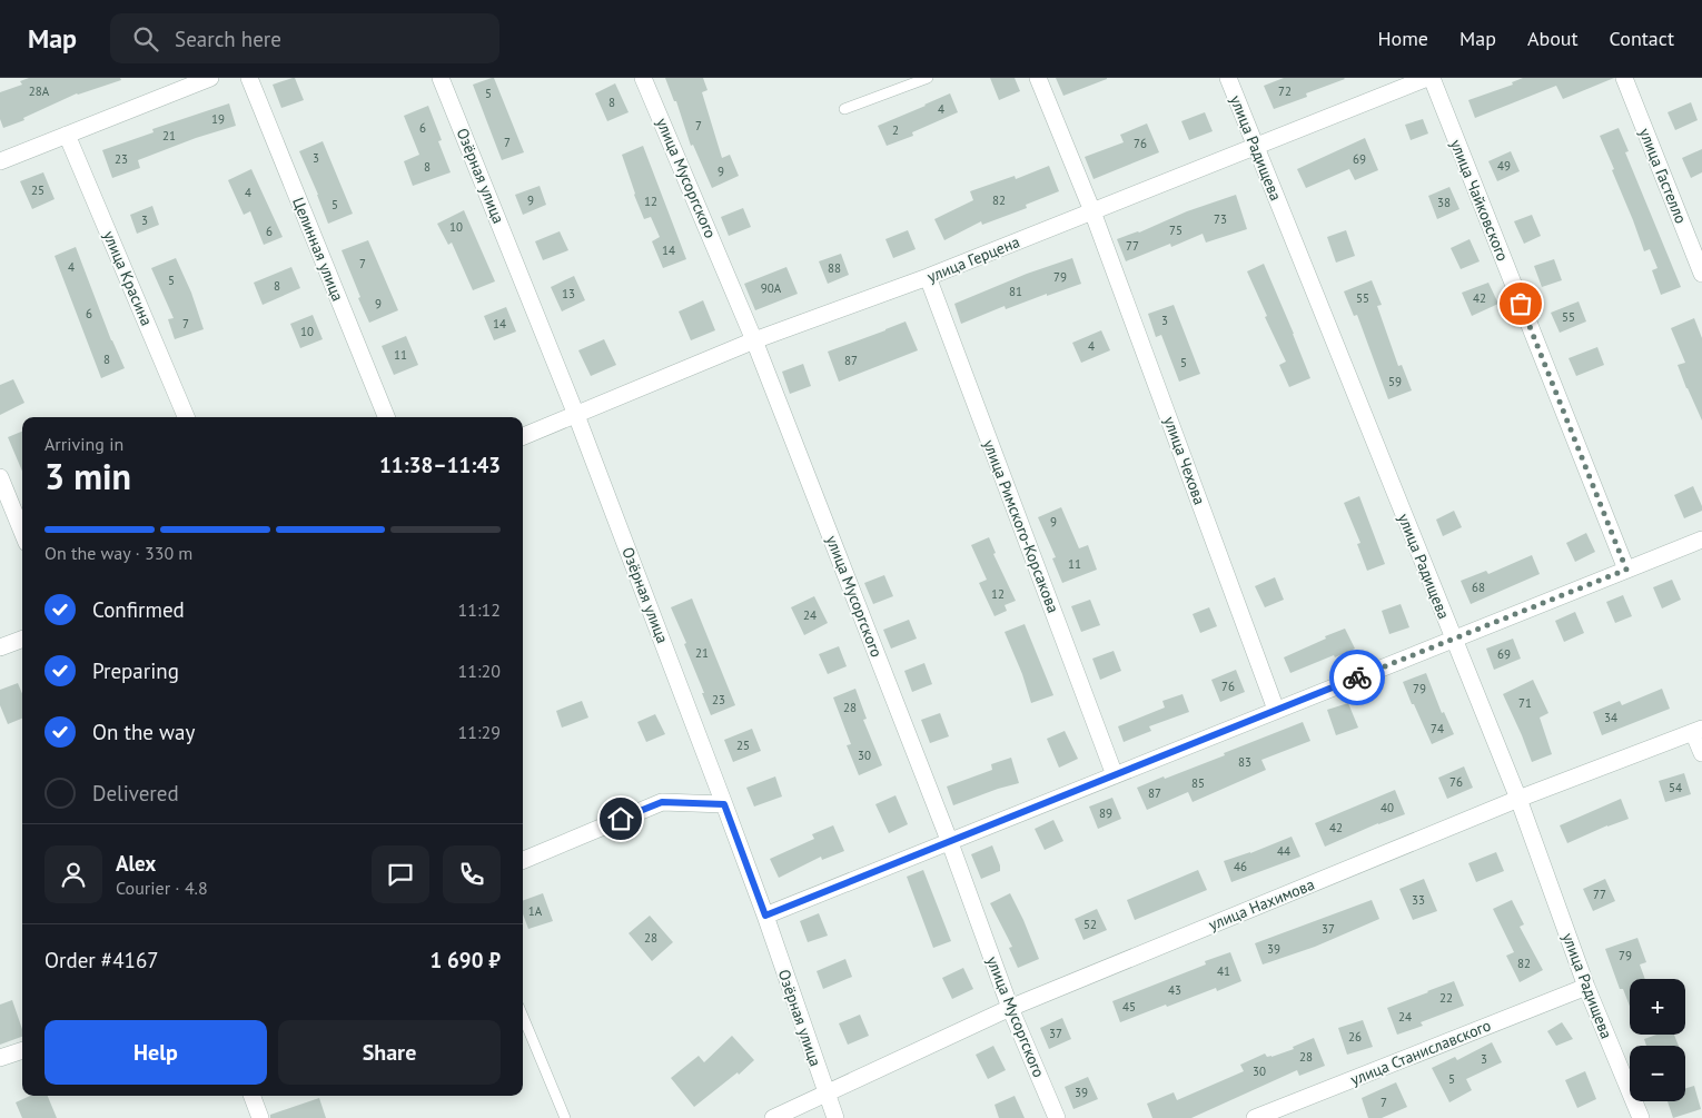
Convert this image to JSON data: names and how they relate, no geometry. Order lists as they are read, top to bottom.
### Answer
{
  "streets": {
    "street": [
      "улица Радищева",
      "Озёрная улица",
      "улица Гастелло",
      "улица Мусоргского",
      "улица Чайковского",
      "Целинная улица",
      "улица Герцена",
      "улица Красина",
      "улица Чехова",
      "улица Римского-Корсакова",
      "улица Нахимова",
      "улица Станиславского"
    ]
  },
  "crossings": [
    ["улица Радищева", "улица Герцена"],
    ["улица Радищева", "улица Нахимова"],
    ["улица Радищева", "улица Станиславского"],
    ["Озёрная улица", "улица Герцена"],
    ["Озёрная улица", "улица Нахимова"],
    ["улица Мусоргского", "улица Герцена"],
    ["улица Мусоргского", "улица Нахимова"],
    ["улица Чайковского", "улица Герцена"],
    ["улица Герцена", "улица Чехова"],
    ["улица Герцена", "улица Римского-Корсакова"]
  ],
  "house_numbers": [
    "28А",
    "72",
    "5",
    "8",
    "4",
    "19",
    "7",
    "6",
    "2",
    "21",
    "7",
    "76",
    "3",
    "23",
    "69",
    "49",
    "8",
    "9",
    "25",
    "4",
    "9",
    "82",
    "12",
    "38",
    "5",
    "73",
    "3",
    "10",
    "75",
    "6",
    "77",
    "14",
    "7",
    "4",
    "88",
    "79",
    "5",
    "8",
    "90А",
    "81",
    "13",
    "55",
    "42",
    "9",
    "6",
    "55",
    "3",
    "7",
    "14",
    "10",
    "4",
    "11",
    "8",
    "87",
    "5",
    "59",
    "9",
    "11",
    "68",
    "12",
    "24",
    "21",
    "69",
    "76",
    "79",
    "23",
    "71",
    "28",
    "34",
    "74",
    "25",
    "30",
    "83",
    "76",
    "85",
    "54",
    "87",
    "40",
    "89",
    "42",
    "44",
    "46",
    "77",
    "33",
    "1А",
    "52",
    "37",
    "28",
    "39",
    "79",
    "82",
    "41",
    "43",
    "22",
    "45",
    "24",
    "37",
    "26",
    "28",
    "3",
    "30",
    "5",
    "39",
    "7"
  ],
  "page": {
    "header": "Map",
    "search": "Search here",
    "nav": [
      "Home",
      "Map",
      "About",
      "Contact"
    ],
    "heading": ["3 min", "Arriving in", "11:38–11:43"],
    "panel": [
      "Alex",
      "Courier · 4.8",
      "Order #4167",
      "1 690 ₽"
    ],
    "bar": "On the way · 330 m",
    "list": [
      ["Confirmed", "11:12"],
      ["Preparing", "11:20"],
      ["On the way", "11:29"],
      "Delivered"
    ],
    "map_buttons": ["+", "−"],
    "buttons": ["Help", "Share"]
  }
}
